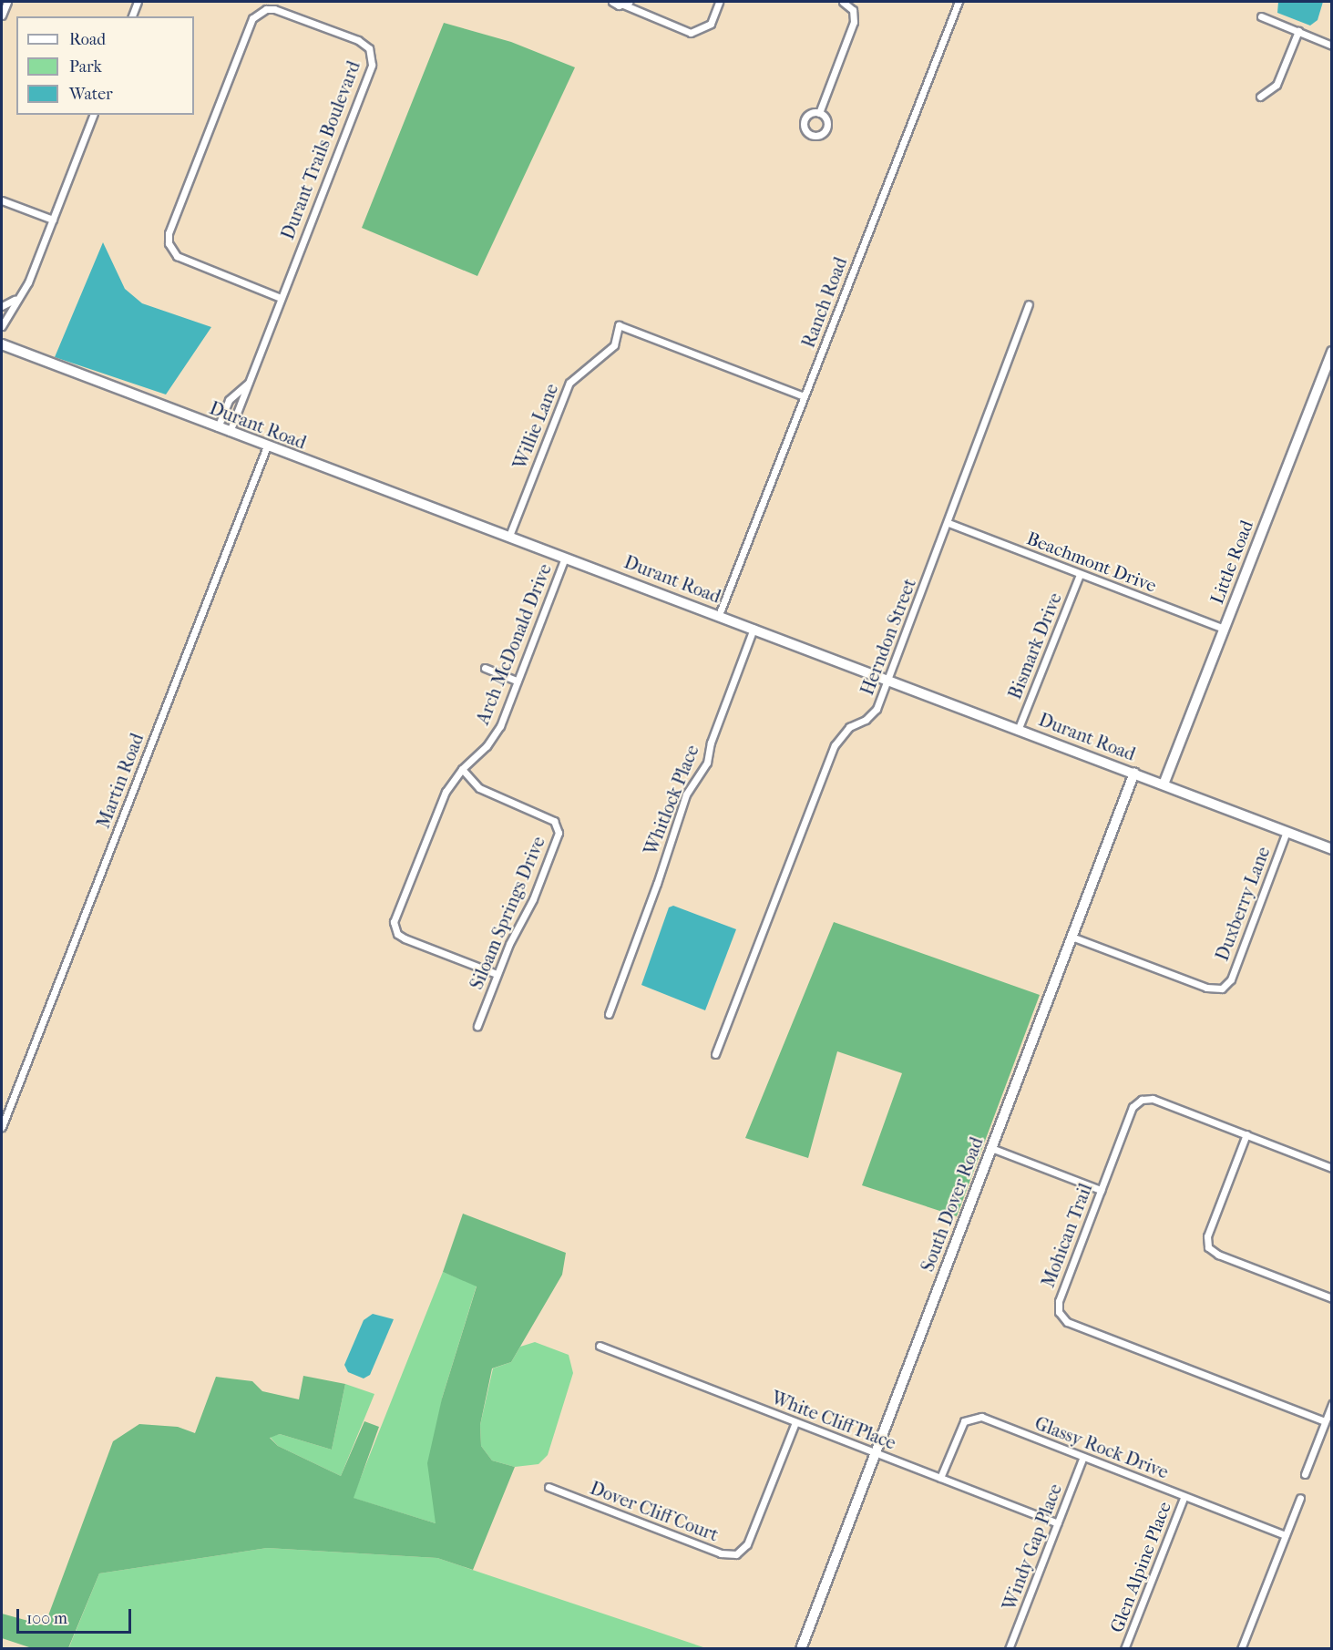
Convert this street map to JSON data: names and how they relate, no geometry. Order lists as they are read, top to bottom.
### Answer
{
  "streets": {
    "street": [
      "Durant Trails Boulevard",
      "Ranch Road",
      "Durant Road",
      "Willie Lane",
      "Beachmont Drive",
      "Little Road",
      "Herndon Street",
      "Arch McDonald Drive",
      "Bismark Drive",
      "Martin Road",
      "Whitlock Place",
      "Duxberry Lane",
      "Siloam Springs Drive",
      "South Dover Road",
      "Mohican Trail",
      "White Cliff Place",
      "Glassy Rock Drive",
      "Dover Cliff Court",
      "Windy Gap Place",
      "Glen Alpine Place"
    ]
  },
  "crossings": [
    ["Durant Trails Boulevard", "Durant Road"],
    ["Ranch Road", "Durant Road"],
    ["Ranch Road", "Willie Lane"],
    ["Durant Road", "Willie Lane"],
    ["Durant Road", "Little Road"],
    ["Durant Road", "Herndon Street"],
    ["Durant Road", "Arch McDonald Drive"],
    ["Durant Road", "Bismark Drive"],
    ["Durant Road", "Martin Road"],
    ["Durant Road", "Whitlock Place"],
    ["Durant Road", "Duxberry Lane"],
    ["Durant Road", "South Dover Road"],
    ["Beachmont Drive", "Little Road"],
    ["Beachmont Drive", "Herndon Street"],
    ["Beachmont Drive", "Bismark Drive"],
    ["Arch McDonald Drive", "Siloam Springs Drive"],
    ["Duxberry Lane", "South Dover Road"],
    ["South Dover Road", "White Cliff Place"],
    ["White Cliff Place", "Glassy Rock Drive"],
    ["White Cliff Place", "Dover Cliff Court"],
    ["White Cliff Place", "Windy Gap Place"],
    ["Glassy Rock Drive", "Windy Gap Place"],
    ["Glassy Rock Drive", "Glen Alpine Place"]
  ],
  "legend": ["Road", "Park", "Water"],
  "scale_bar": "100 m"
}
